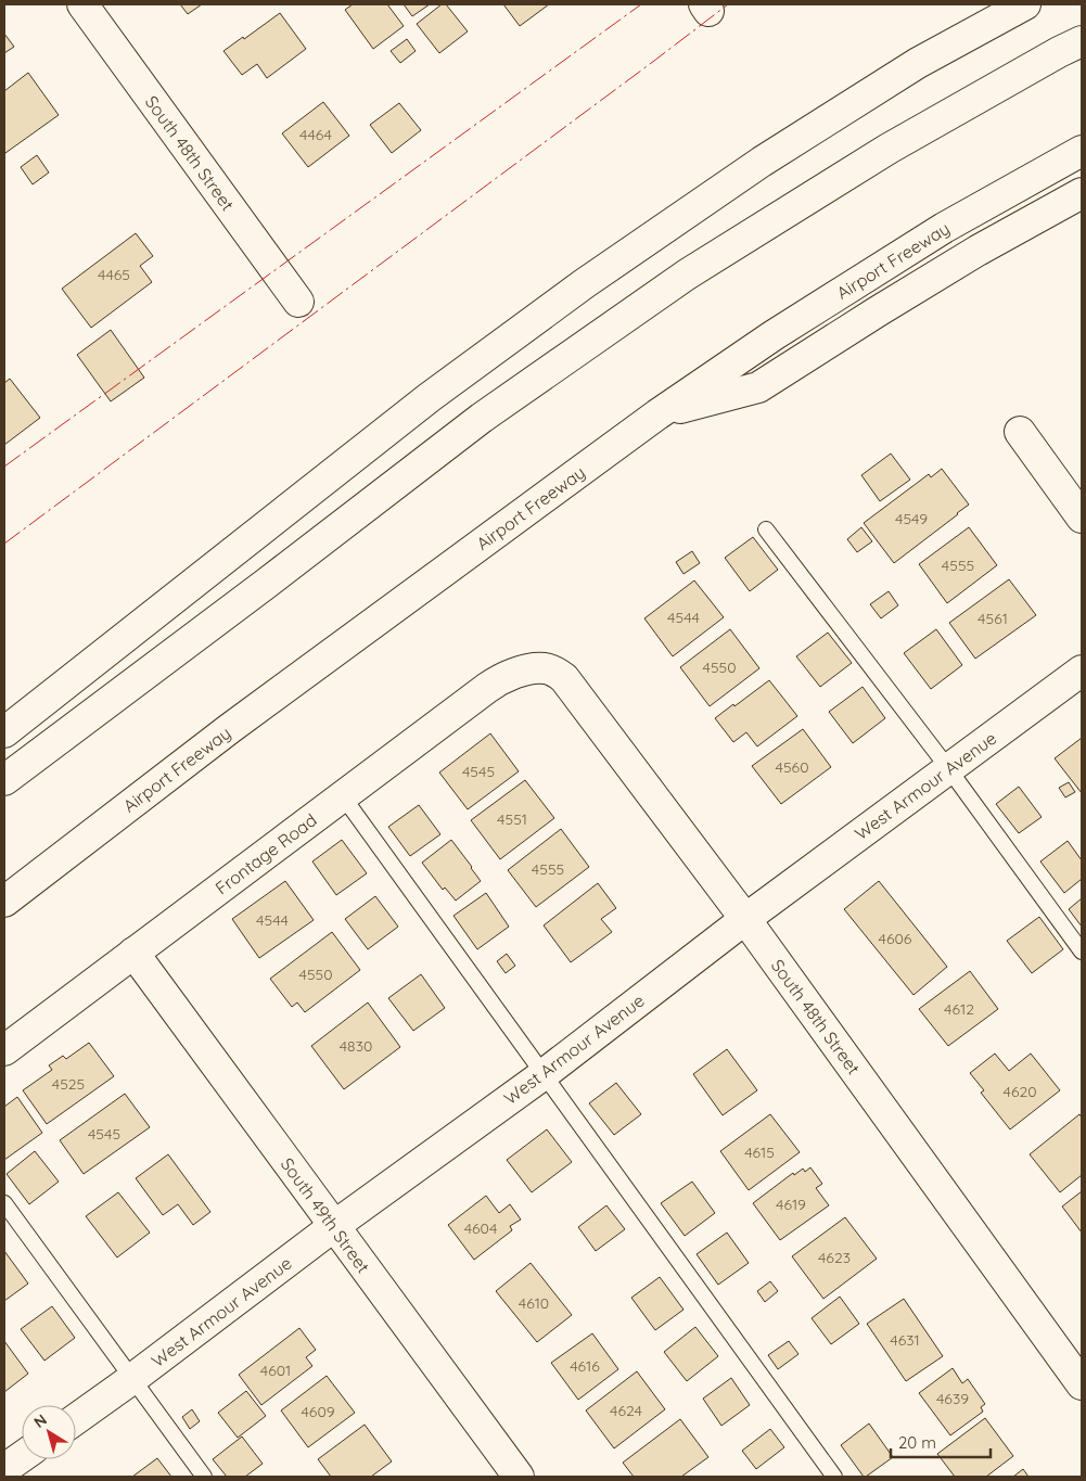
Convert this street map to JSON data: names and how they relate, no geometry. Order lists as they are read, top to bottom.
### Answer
{
  "streets": {
    "main road": [
      "South 48th Street",
      "Airport Freeway",
      "West Armour Avenue",
      "Frontage Road",
      "South 49th Street"
    ]
  },
  "crossings": [
    ["South 48th Street", "West Armour Avenue"],
    ["South 48th Street", "Frontage Road"],
    ["West Armour Avenue", "South 49th Street"],
    ["Frontage Road", "South 49th Street"]
  ],
  "house_numbers": [
    "4464",
    "4465",
    "4549",
    "4555",
    "4544",
    "4561",
    "4550",
    "4560",
    "4545",
    "4551",
    "4555",
    "4544",
    "4606",
    "4550",
    "4612",
    "4830",
    "4525",
    "4620",
    "4545",
    "4615",
    "4619",
    "4604",
    "4623",
    "4610",
    "4631",
    "4616",
    "4601",
    "4639",
    "4624",
    "4609"
  ],
  "scale_bar": "20 m",
  "north": "top left"
}
